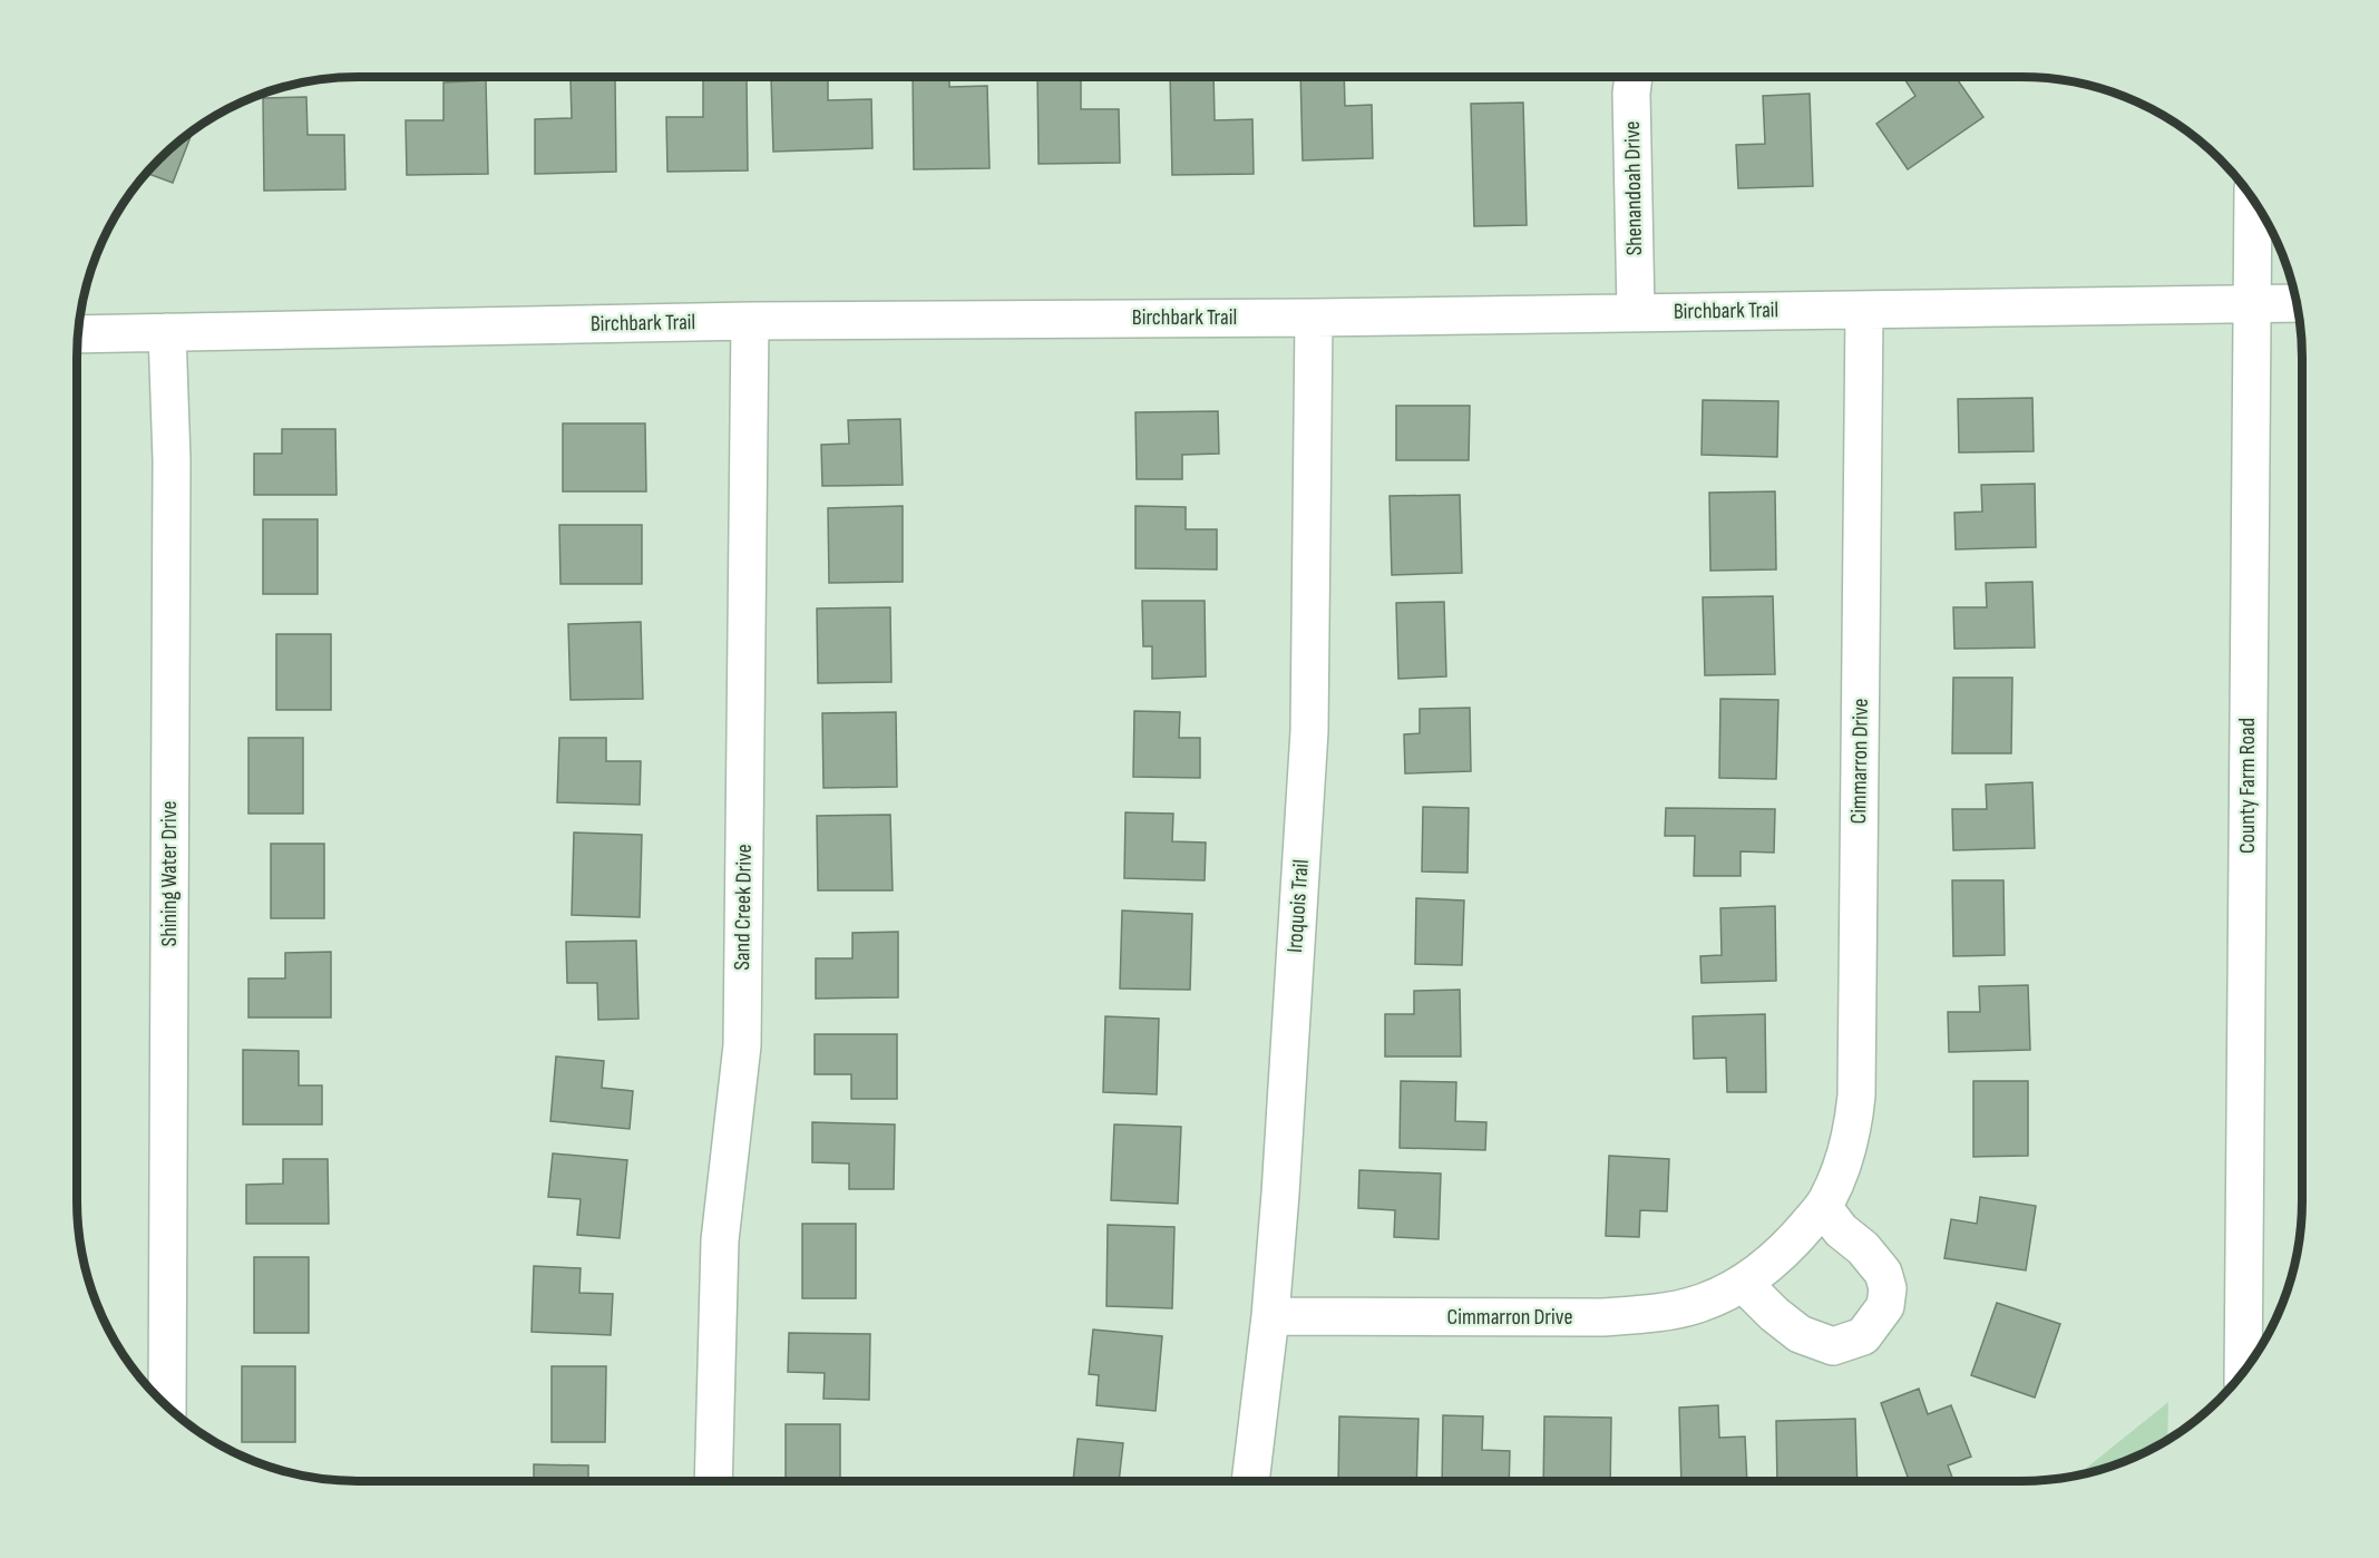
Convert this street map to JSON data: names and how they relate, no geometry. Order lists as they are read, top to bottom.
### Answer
{
  "streets": {
    "street": [
      "Shenandoah Drive",
      "Birchbark Trail",
      "Cimmarron Drive",
      "County Farm Road",
      "Shining Water Drive",
      "Iroquois Trail",
      "Sand Creek Drive"
    ]
  },
  "crossings": [
    ["Shenandoah Drive", "Birchbark Trail"],
    ["Birchbark Trail", "Cimmarron Drive"],
    ["Birchbark Trail", "County Farm Road"],
    ["Birchbark Trail", "Shining Water Drive"],
    ["Birchbark Trail", "Iroquois Trail"],
    ["Birchbark Trail", "Sand Creek Drive"],
    ["Cimmarron Drive", "Iroquois Trail"]
  ]
}
